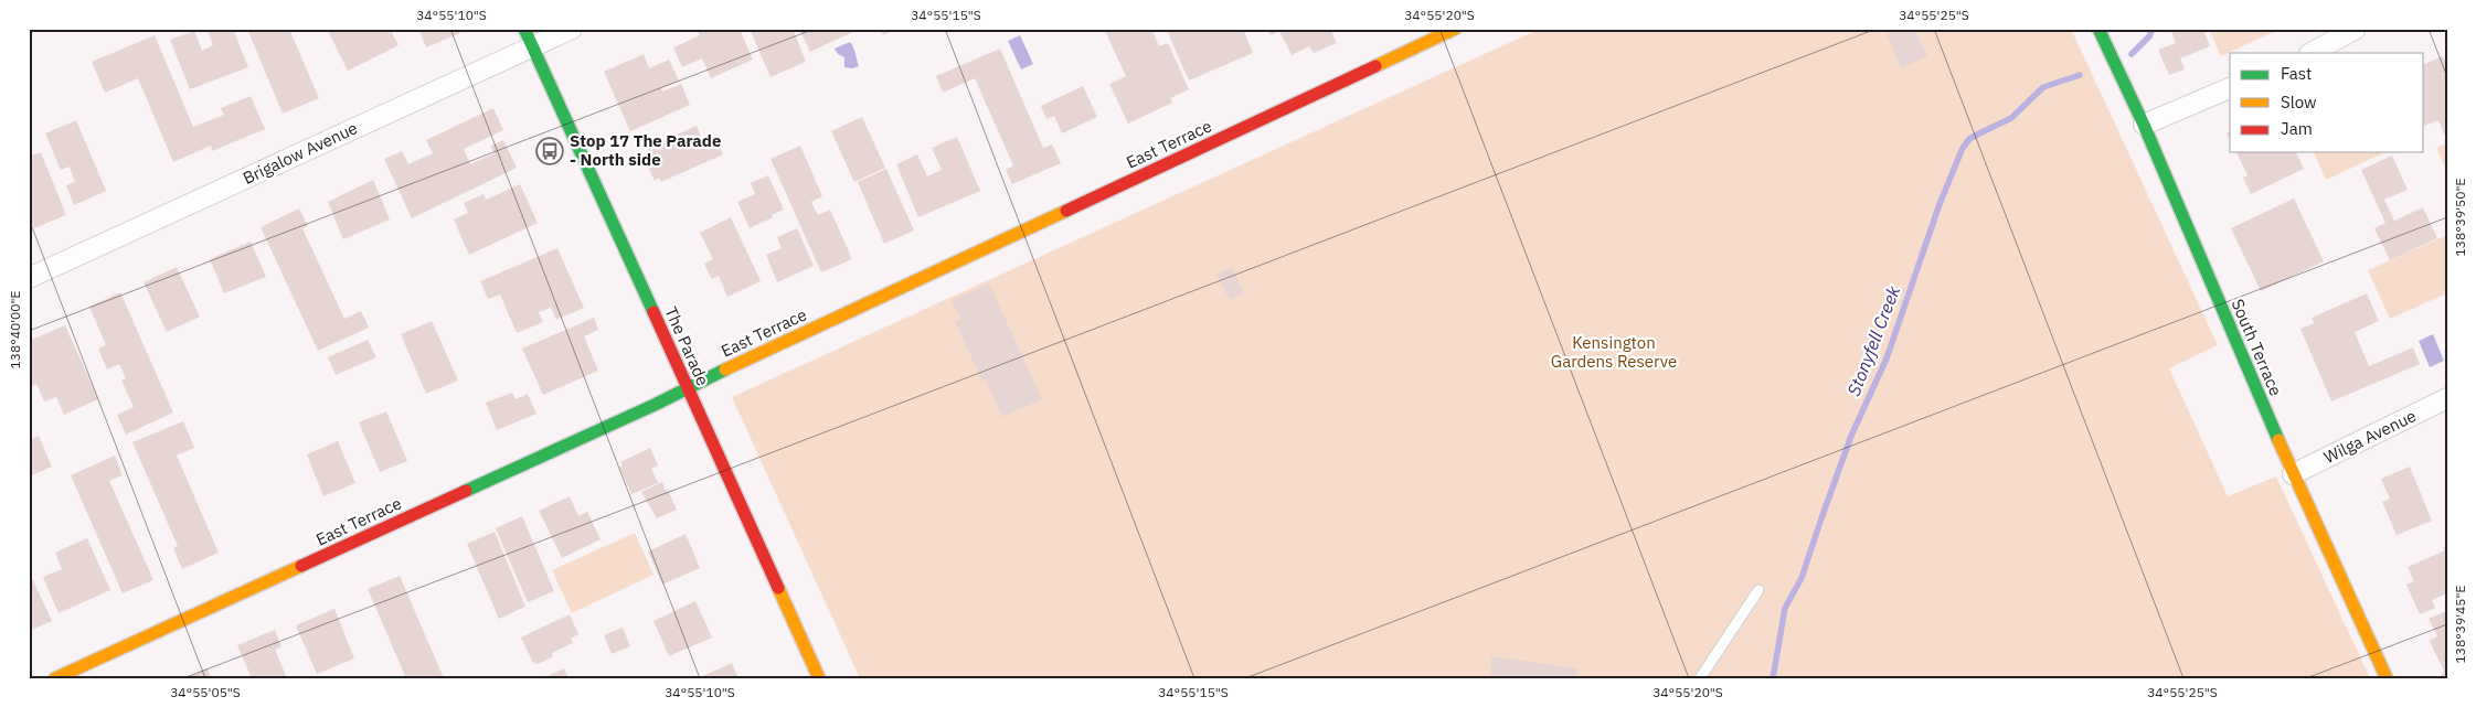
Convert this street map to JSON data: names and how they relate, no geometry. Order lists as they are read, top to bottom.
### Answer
{
  "streets": {
    "street": [
      "East Terrace",
      "Brigalow Avenue",
      "The Parade",
      "South Terrace",
      "Wilga Avenue"
    ]
  },
  "crossings": [
    ["East Terrace", "The Parade"],
    ["Brigalow Avenue", "The Parade"],
    ["South Terrace", "Wilga Avenue"]
  ],
  "water": ["Stonyfell Creek"],
  "parks": ["Kensington Gardens Reserve"],
  "places": {
    "bus stop": ["Stop 17 The Parade - North side"]
  },
  "legend": ["Fast", "Slow", "Jam"],
  "coordinates": [
    "34°55'10\"S",
    "34°55'15\"S",
    "34°55'20\"S",
    "34°55'25\"S",
    "138°39'50\"E",
    "138°40'00\"E",
    "138°39'45\"E",
    "34°55'05\"S"
  ]
}
